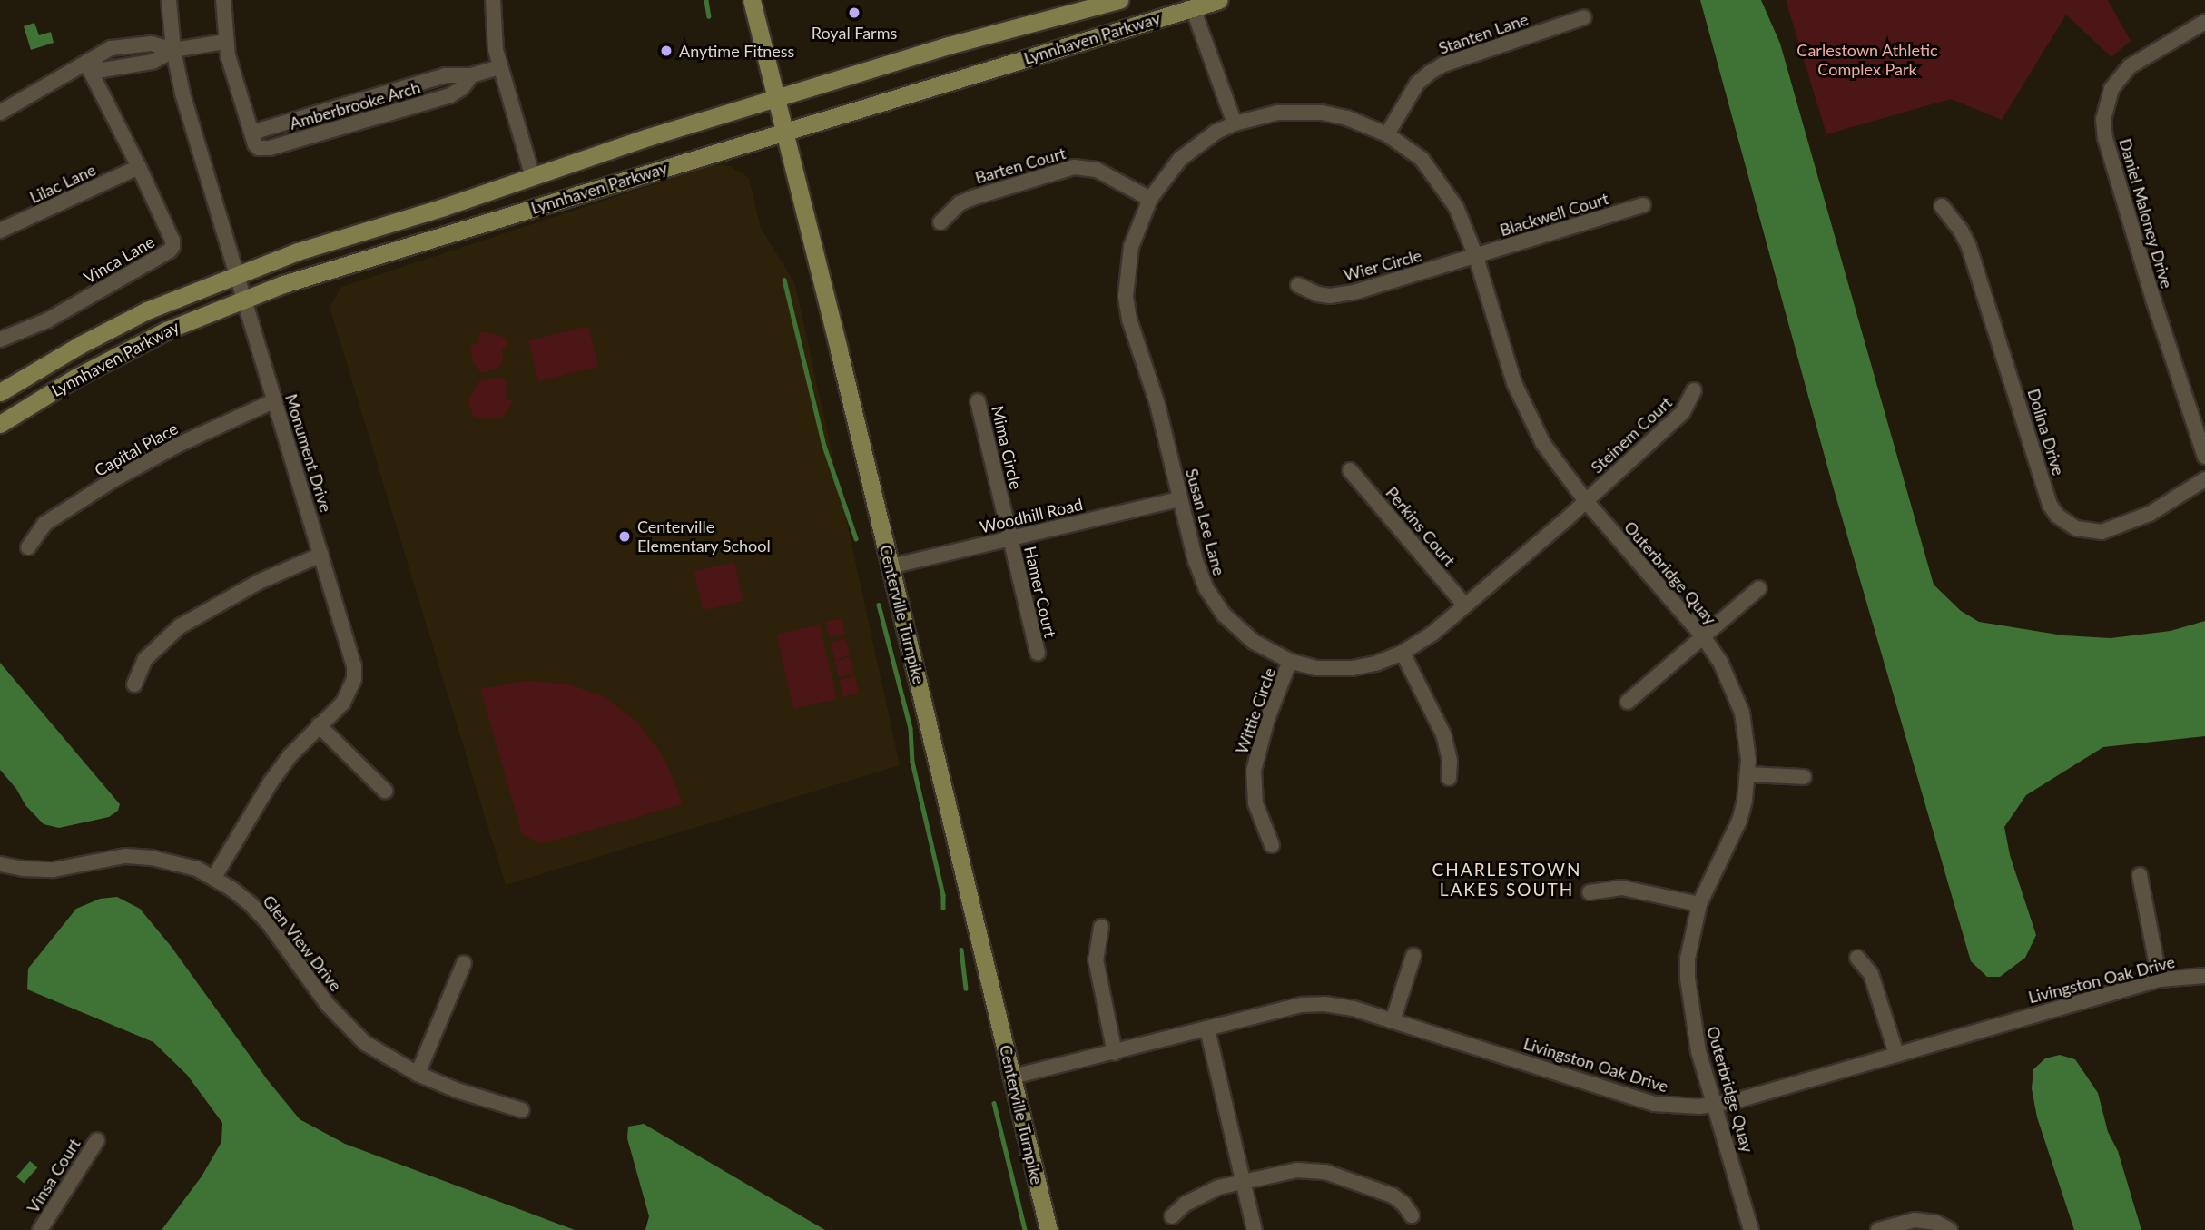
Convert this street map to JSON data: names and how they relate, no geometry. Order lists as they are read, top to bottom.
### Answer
{
  "streets": {
    "main road": ["Lynnhaven Parkway", "Centerville Turnpike"],
    "street": [
      "Stanten Lane",
      "Amberbrooke Arch",
      "Barten Court",
      "Lilac Lane",
      "Daniel Maloney Drive",
      "Blackwell Court",
      "Vinca Lane",
      "Wier Circle",
      "Dolina Drive",
      "Steinem Court",
      "Mima Circle",
      "Capital Place",
      "Monument Drive",
      "Woodhill Road",
      "Susan Lee Lane",
      "Perkins Court",
      "Outerbridge Quay",
      "Hamer Court",
      "Wittie Circle",
      "Glen View Drive",
      "Livingston Oak Drive",
      "Vinsa Court"
    ]
  },
  "crossings": [
    ["Stanten Lane", "Outerbridge Quay"],
    ["Lynnhaven Parkway", "Monument Drive"],
    ["Lynnhaven Parkway", "Centerville Turnpike"],
    ["Barten Court", "Susan Lee Lane"],
    ["Lilac Lane", "Vinca Lane"],
    ["Blackwell Court", "Wier Circle"],
    ["Blackwell Court", "Outerbridge Quay"],
    ["Wier Circle", "Outerbridge Quay"],
    ["Steinem Court", "Susan Lee Lane"],
    ["Steinem Court", "Outerbridge Quay"],
    ["Mima Circle", "Woodhill Road"],
    ["Mima Circle", "Hamer Court"],
    ["Capital Place", "Monument Drive"],
    ["Monument Drive", "Glen View Drive"],
    ["Woodhill Road", "Susan Lee Lane"],
    ["Woodhill Road", "Hamer Court"],
    ["Woodhill Road", "Centerville Turnpike"],
    ["Susan Lee Lane", "Perkins Court"],
    ["Susan Lee Lane", "Outerbridge Quay"],
    ["Susan Lee Lane", "Wittie Circle"],
    ["Outerbridge Quay", "Livingston Oak Drive"],
    ["Centerville Turnpike", "Livingston Oak Drive"]
  ],
  "districts": ["CHARLESTOWN LAKES SOUTH"],
  "parks": ["Carlestown Athletic Complex Park"],
  "places": ["Royal Farms", "Anytime Fitness", "Centerville Elementary School"]
}
